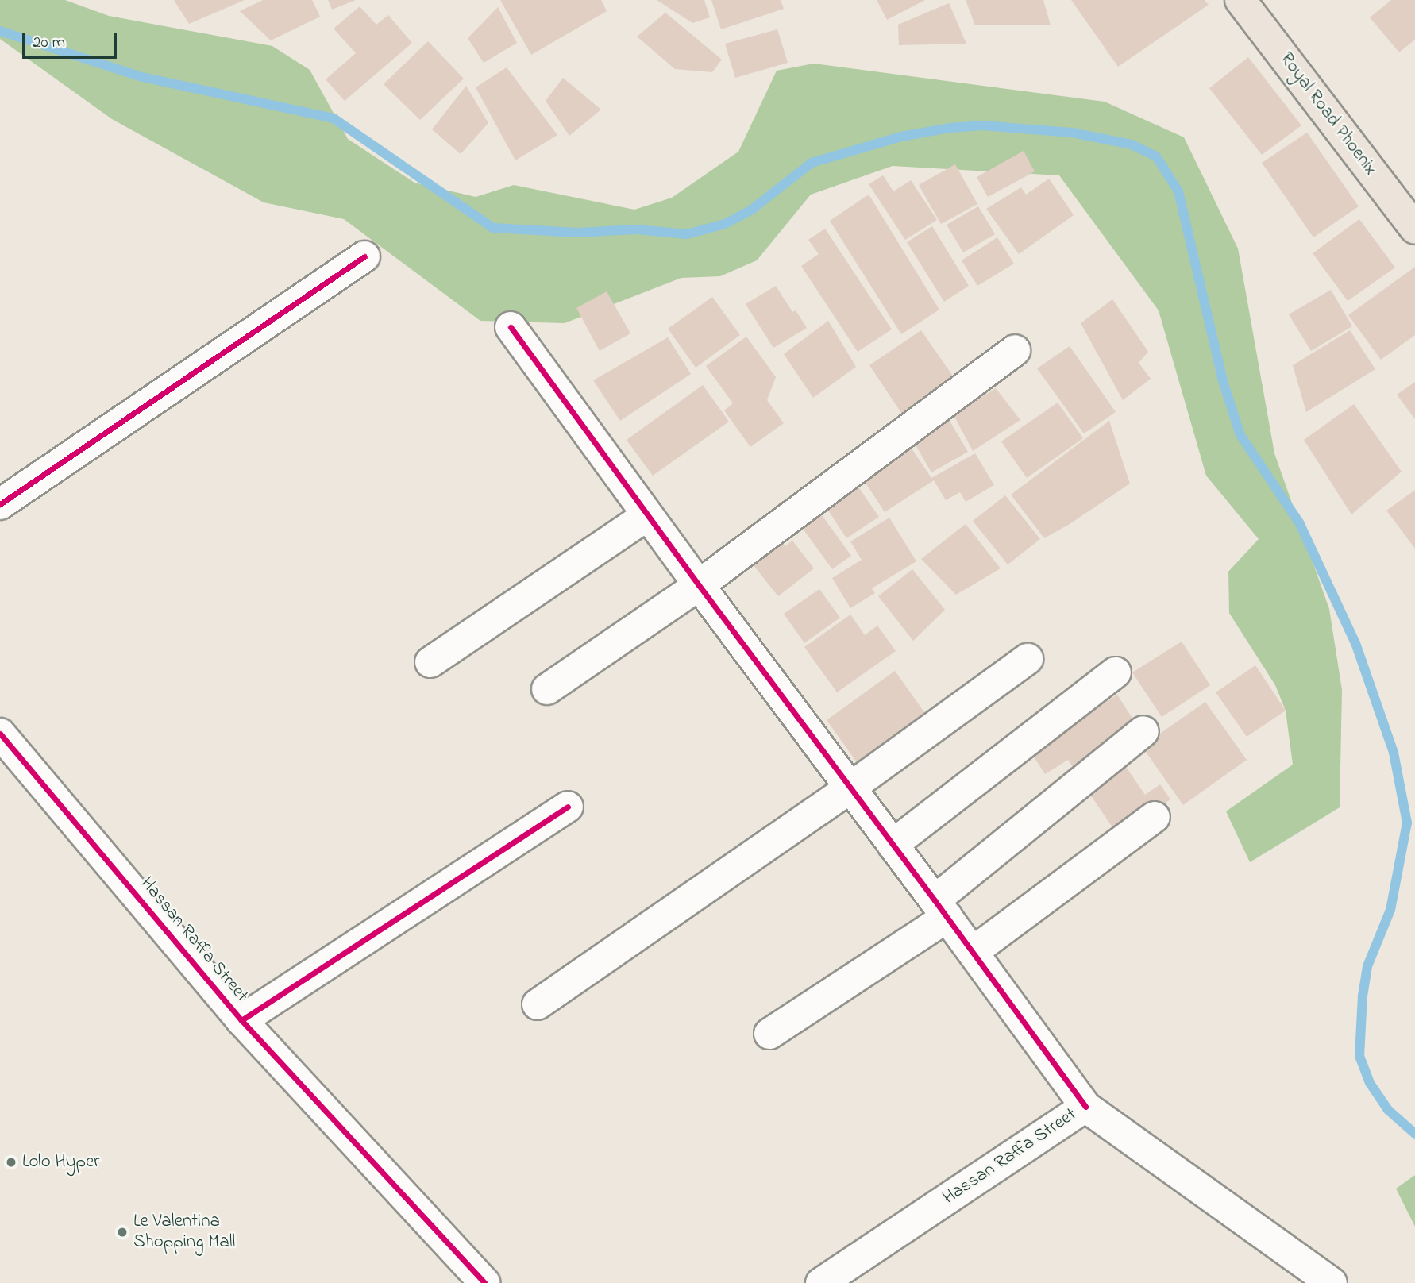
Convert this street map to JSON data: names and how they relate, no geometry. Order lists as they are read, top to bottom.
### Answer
{
  "streets": {
    "main road": ["Royal Road Phoenix"],
    "street": ["Hassan Raffa Street"]
  },
  "places": ["Lolo Hyper", "Le Valentina Shopping Mall"],
  "scale_bar": "20 m"
}
